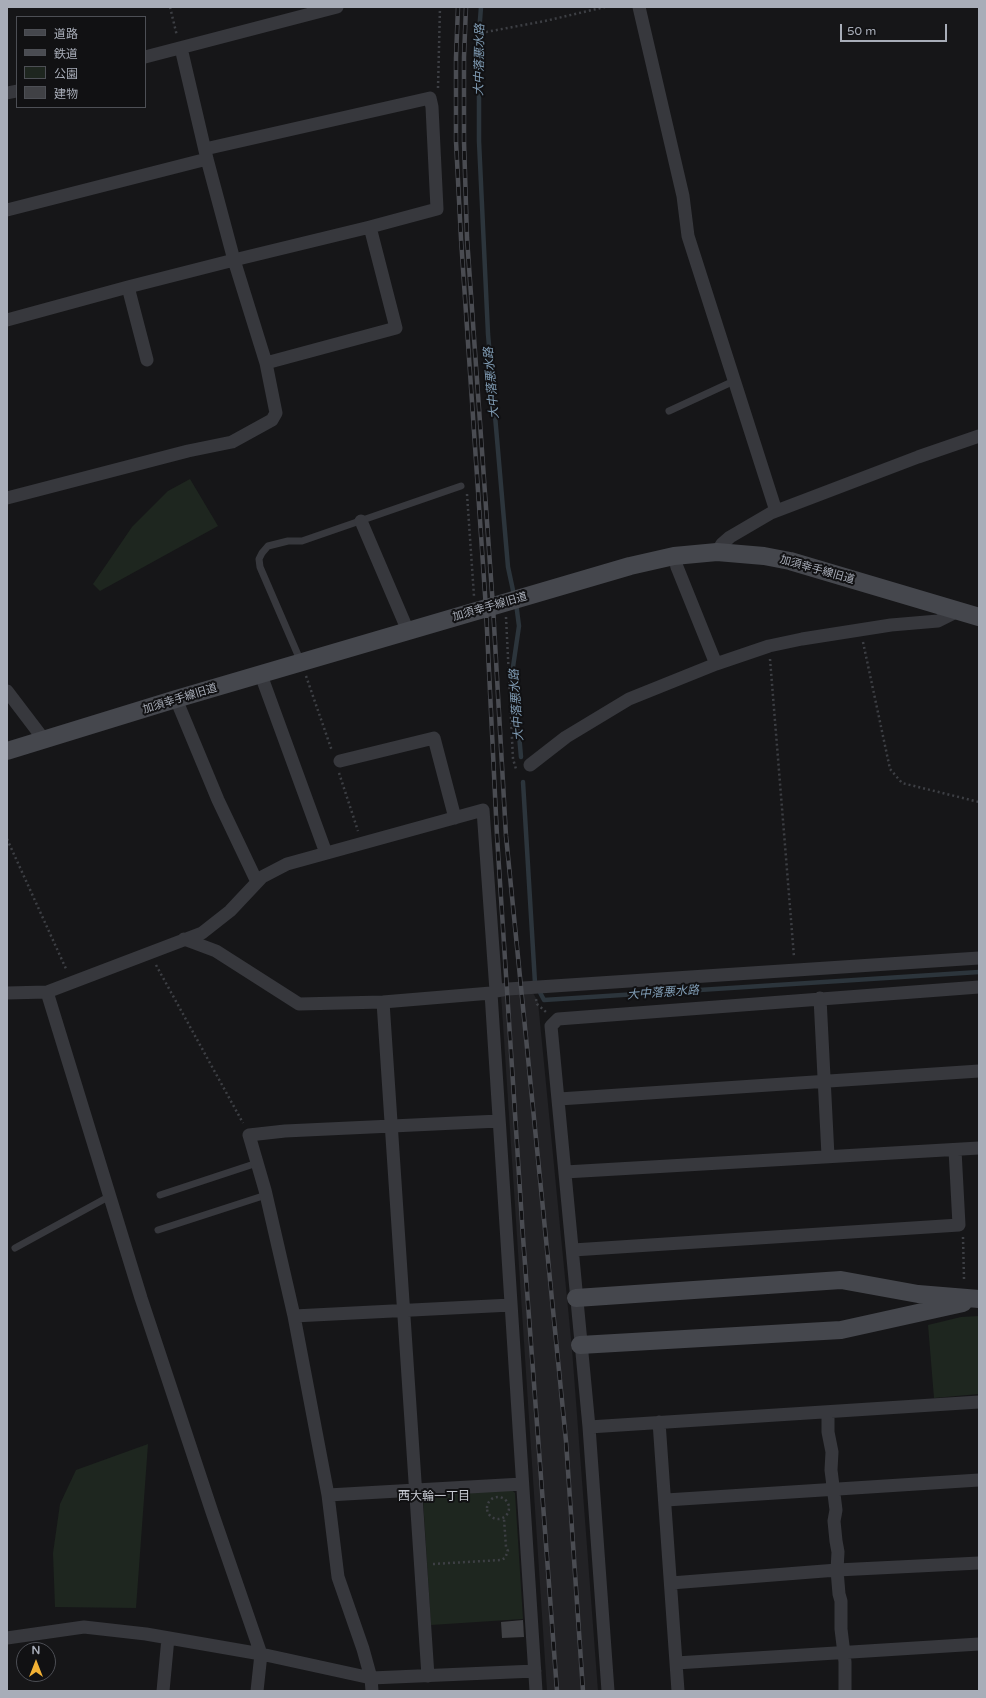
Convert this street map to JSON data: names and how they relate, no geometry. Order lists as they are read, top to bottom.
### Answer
{
  "streets": {
    "street": ["加須幸手線旧道"]
  },
  "districts": ["西大輪一丁目"],
  "water": ["大中落悪水路"],
  "legend": [
    "道路",
    "鉄道",
    "公園",
    "建物"
  ],
  "scale_bar": "50 m",
  "north": "top"
}
